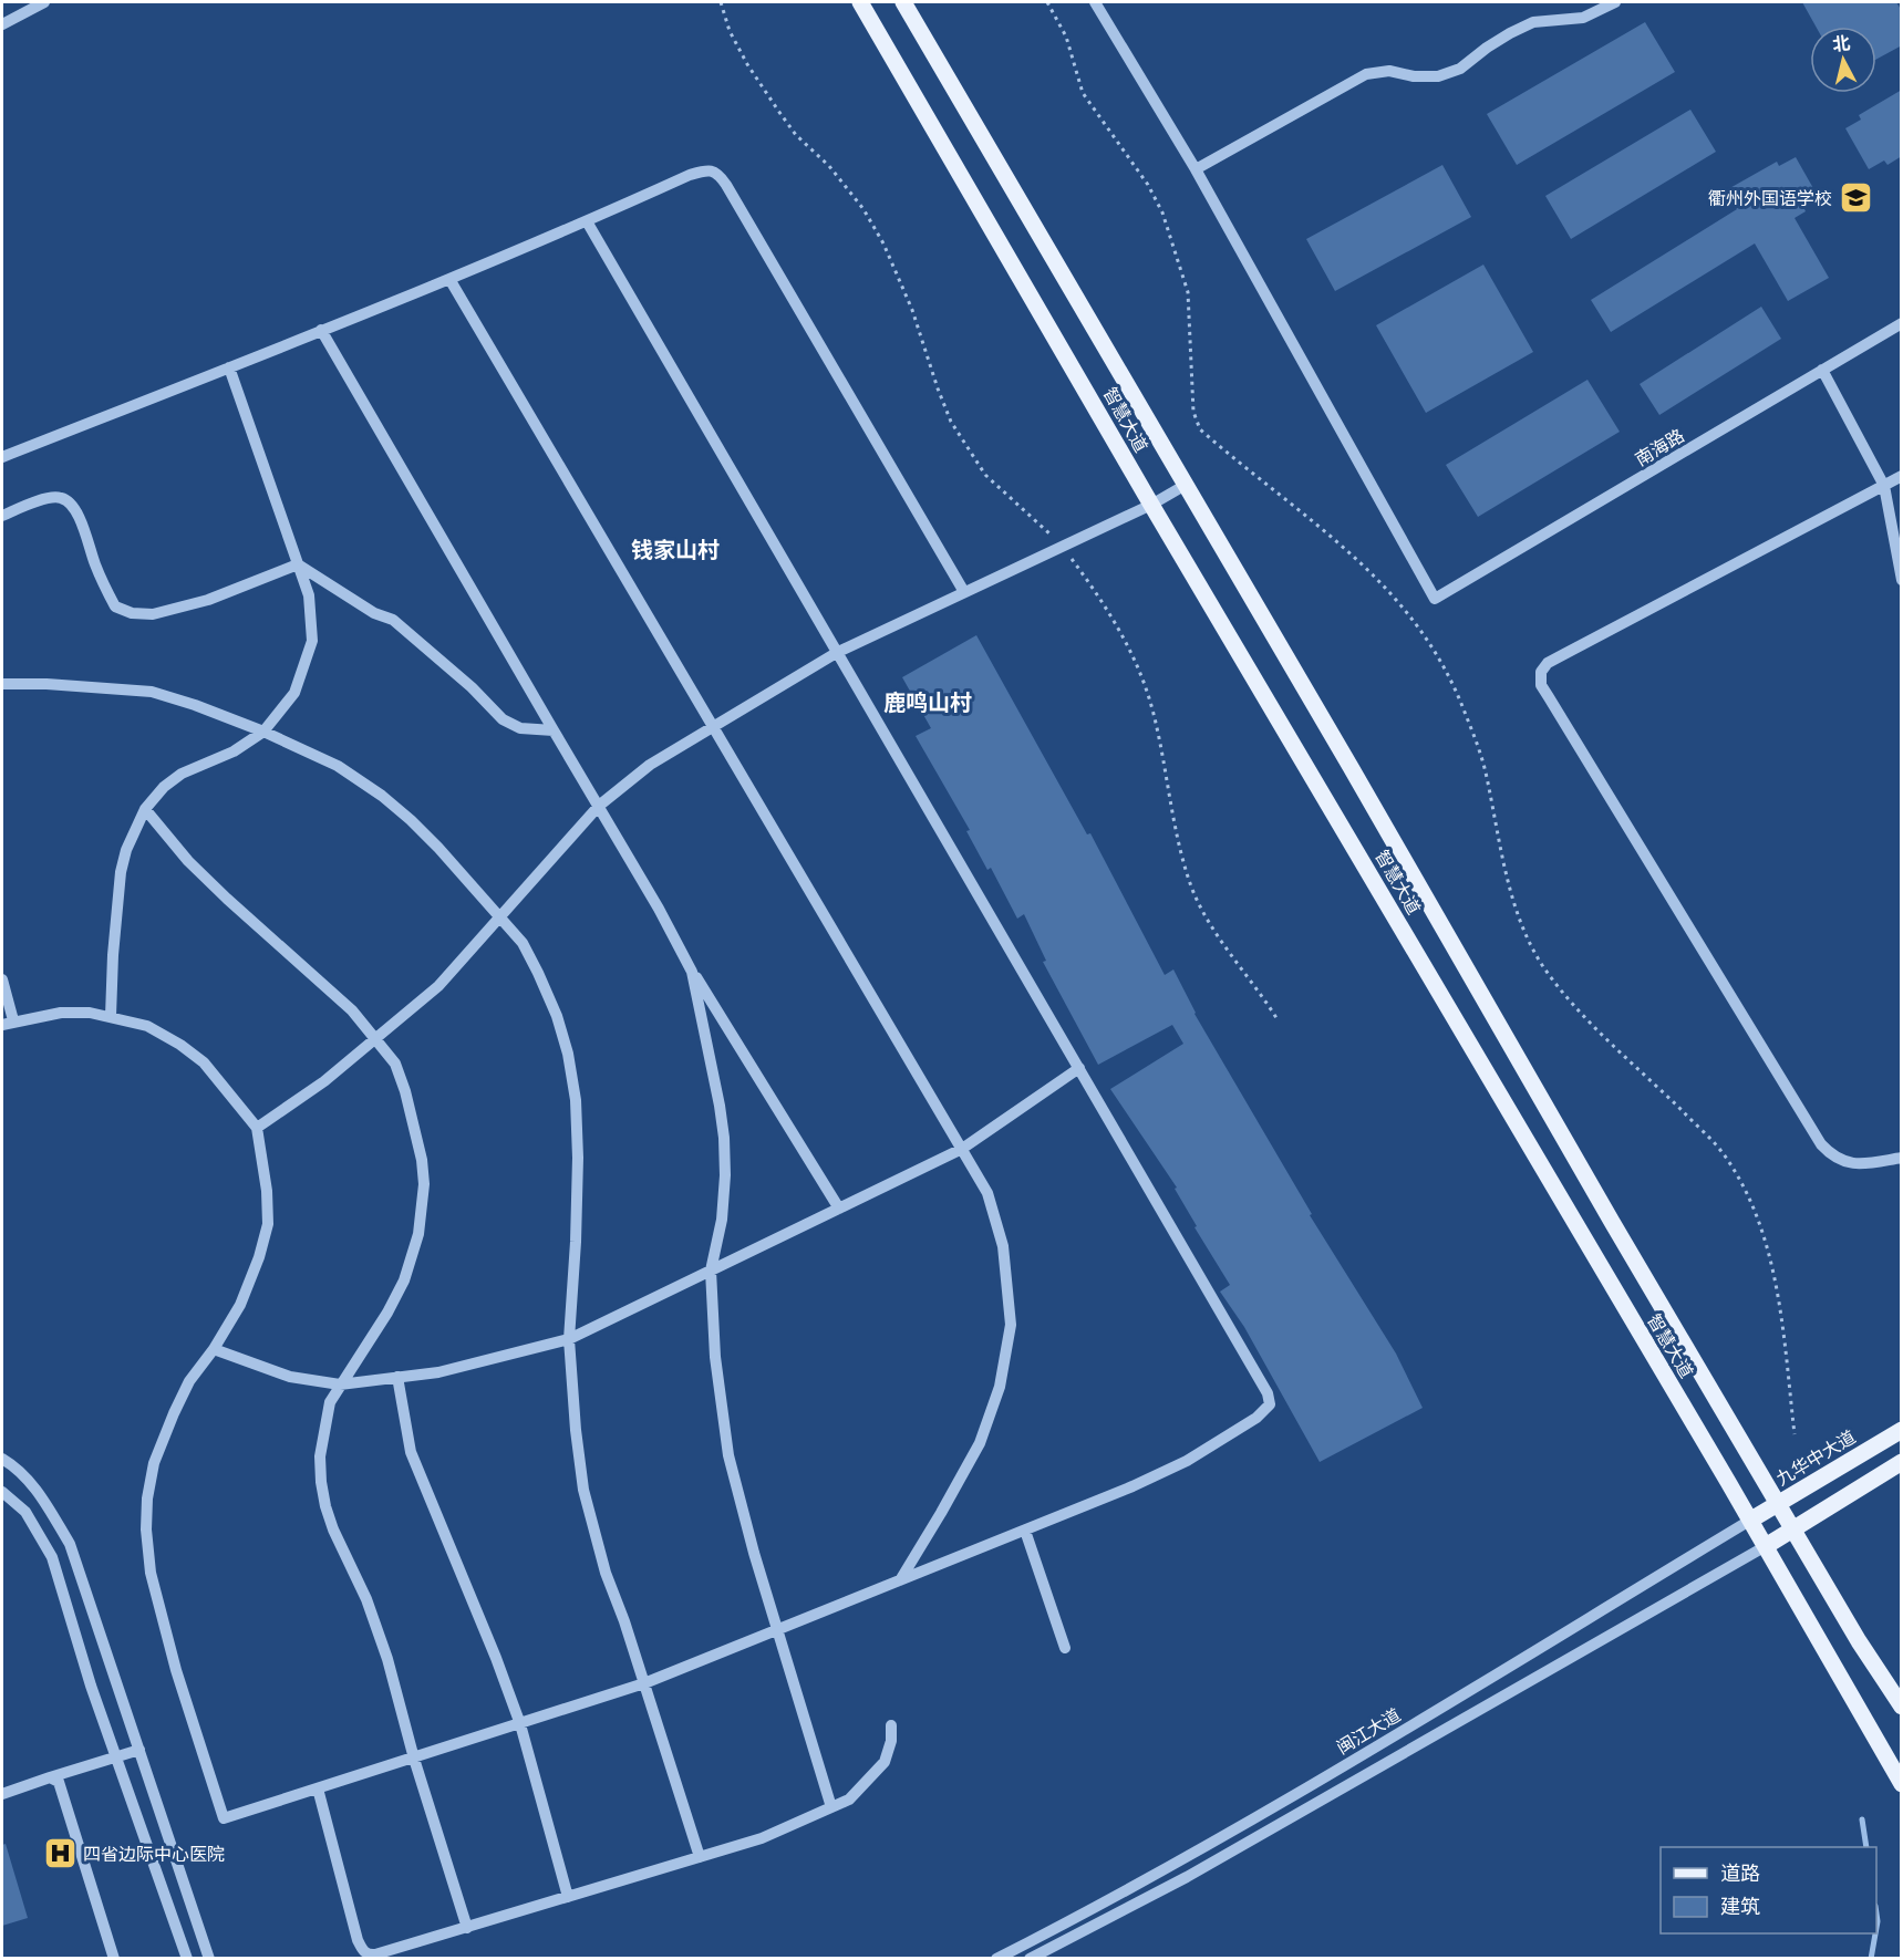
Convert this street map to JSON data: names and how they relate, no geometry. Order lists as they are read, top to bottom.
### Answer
{
  "streets": {
    "main road": ["智慧大道", "九华中大道"],
    "street": ["南海路", "闽江大道"]
  },
  "crossings": [
    ["智慧大道", "九华中大道"],
    ["智慧大道", "闽江大道"],
    ["九华中大道", "闽江大道"]
  ],
  "districts": ["钱家山村", "鹿鸣山村"],
  "places": {
    "school or university": ["衢州外国语学校"],
    "hospital": ["四省边际中心医院"]
  },
  "legend": ["道路", "建筑"],
  "north": "top"
}
